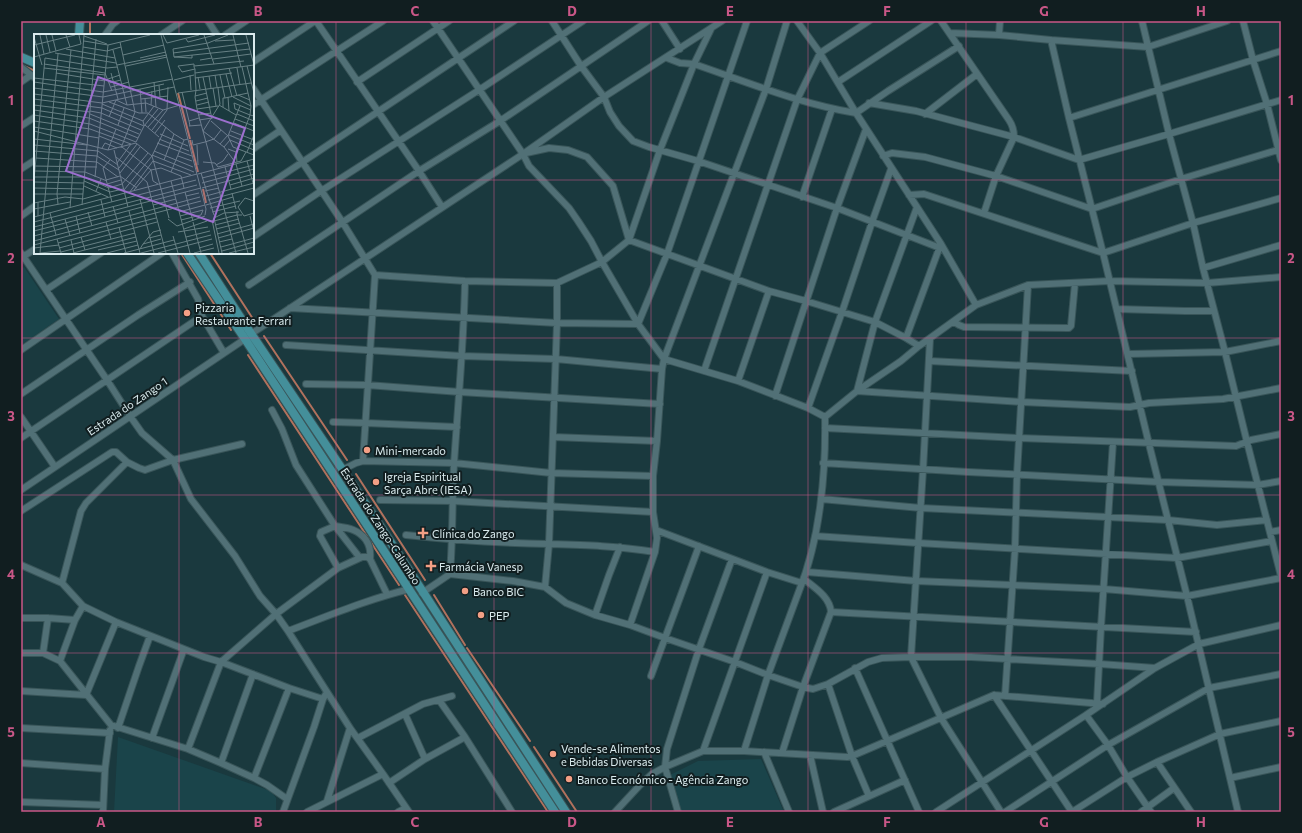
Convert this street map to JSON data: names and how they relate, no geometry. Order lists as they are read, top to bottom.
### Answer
{
  "streets": {
    "main road": ["Estrada do Zango-Calumbo"],
    "street": ["Estrada do Zango 1"]
  },
  "crossings": [
    ["Estrada do Zango 1", "Estrada do Zango-Calumbo"]
  ],
  "places": {
    "other": [
      "Pizzaria Restaurante Ferrari",
      "Mini-mercado",
      "Igreja Espiritual Sarça Abre (IESA)",
      "Banco BIC",
      "PEP",
      "Vende-se Alimentos e Bebidas Diversas",
      "Banco Económico - Agência Zango"
    ],
    "health": ["Clínica do Zango", "Farmácia Vanesp"]
  },
  "grid": {
    "columns": [
      "A",
      "B",
      "C",
      "D",
      "E",
      "F",
      "G",
      "H"
    ],
    "rows": [
      "1",
      "2",
      "3",
      "4",
      "5"
    ]
  }
}
